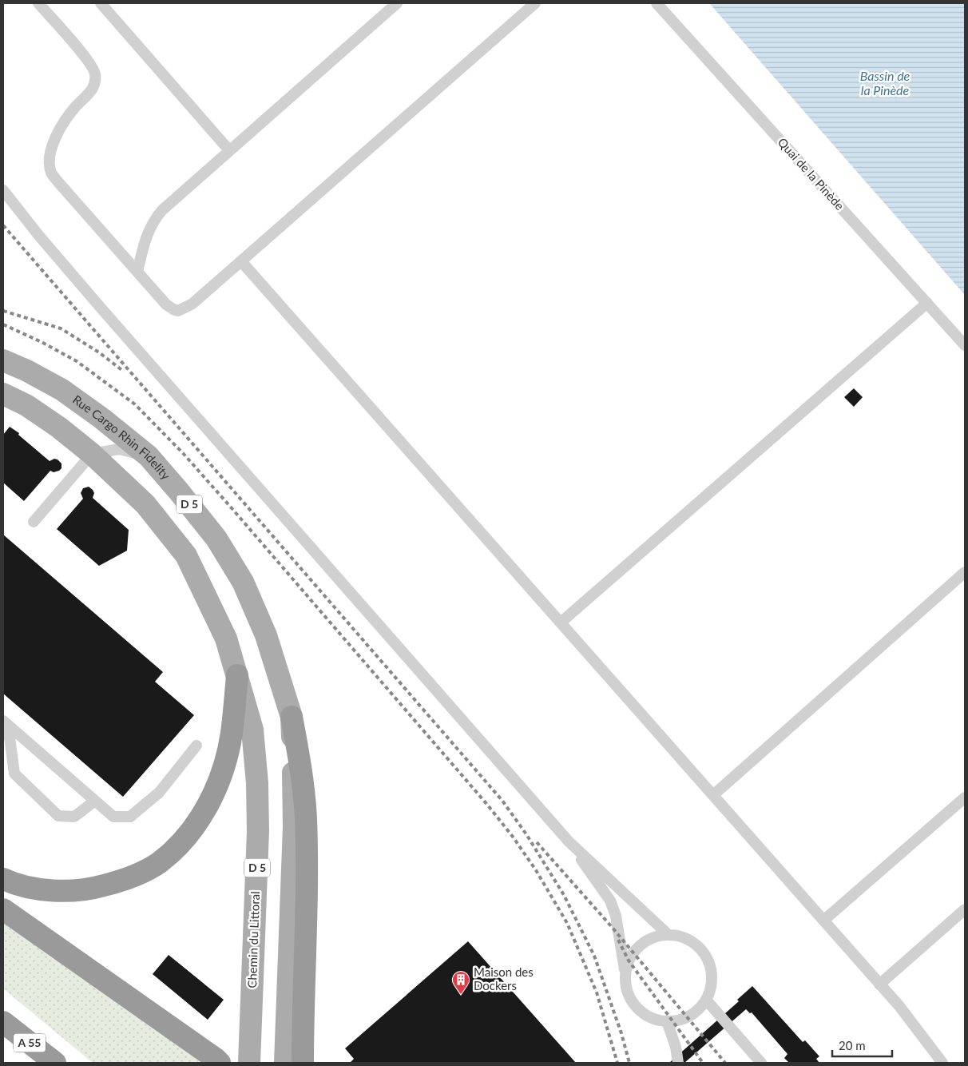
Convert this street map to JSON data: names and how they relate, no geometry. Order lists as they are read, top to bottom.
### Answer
{
  "streets": {
    "highway": ["A 55"],
    "main road": ["Rue Cargo Rhin Fidelity", "D 5", "Chemin du Littoral"],
    "lane": ["Quai de la Pinède"]
  },
  "crossings": [
    ["Rue Cargo Rhin Fidelity", "D 5"],
    ["D 5", "Chemin du Littoral"]
  ],
  "water": ["Bassin de la Pinède"],
  "places": {
    "building": ["Maison des Dockers"]
  },
  "scale_bar": "20 m"
}
